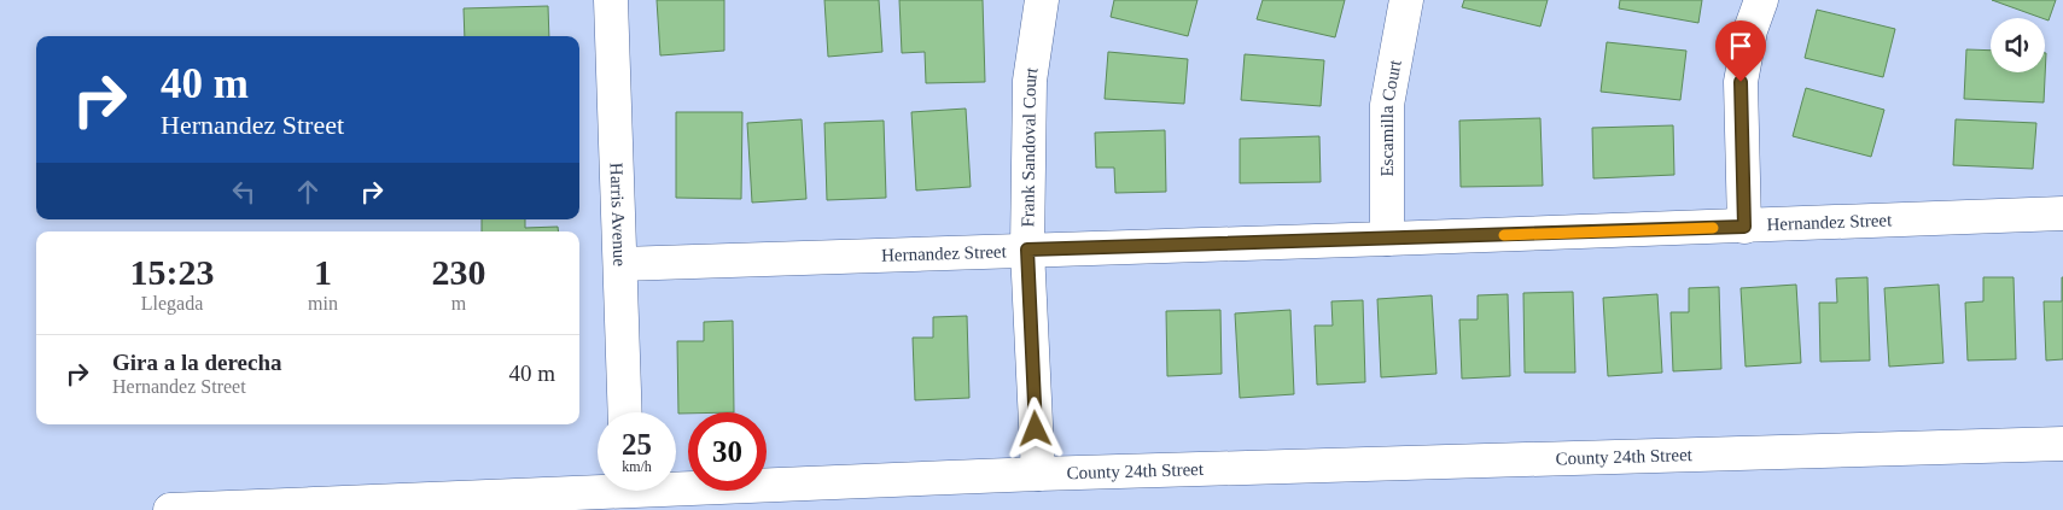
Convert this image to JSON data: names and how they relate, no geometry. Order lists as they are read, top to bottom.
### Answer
{
  "streets": {
    "street": [
      "Escamilla Court",
      "Frank Sandoval Court",
      "Harris Avenue",
      "Hernandez Street",
      "County 24th Street"
    ]
  },
  "crossings": [
    ["Escamilla Court", "Hernandez Street"],
    ["Frank Sandoval Court", "Hernandez Street"],
    ["Frank Sandoval Court", "County 24th Street"],
    ["Harris Avenue", "Hernandez Street"]
  ],
  "page": {
    "turn": ["40 m", "Hernandez Street"],
    "eta": [
      "15:23",
      "Llegada",
      "1",
      "min",
      "230",
      "m"
    ],
    "list": [
      {
        "name": "Gira a la derecha",
        "note": "Hernandez Street",
        "value": "40 m"
      }
    ],
    "speed": "25 km/h",
    "limit": "30"
  }
}
